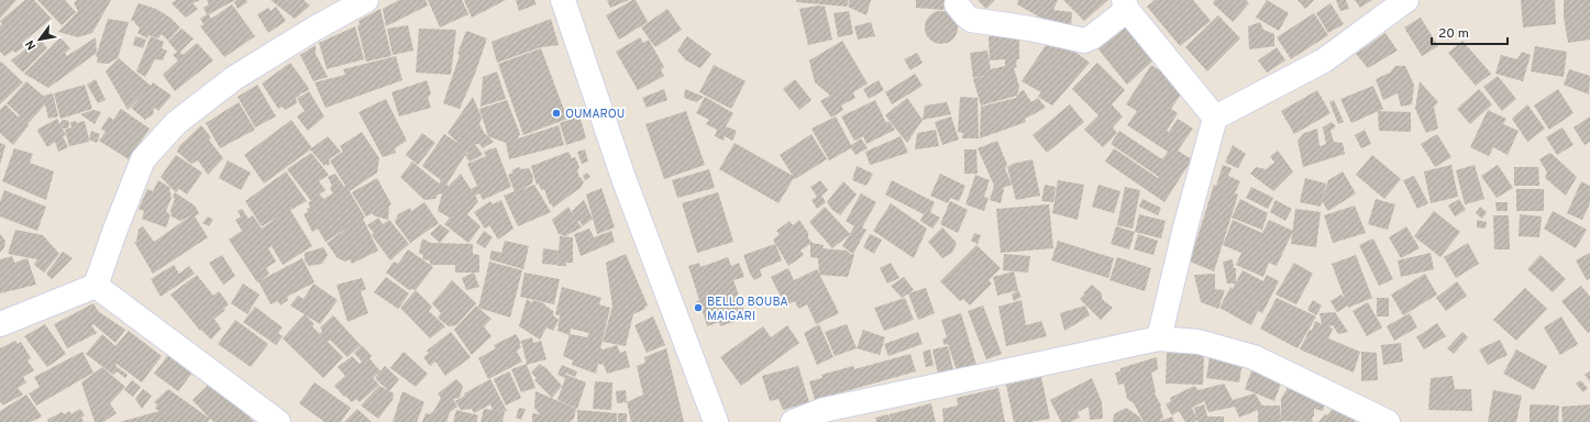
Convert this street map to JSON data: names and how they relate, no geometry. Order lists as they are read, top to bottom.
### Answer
{
  "places": ["OUMAROU", "BELLO BOUBA MAIGARI"],
  "scale_bar": "20 m",
  "north": "bottom left"
}
